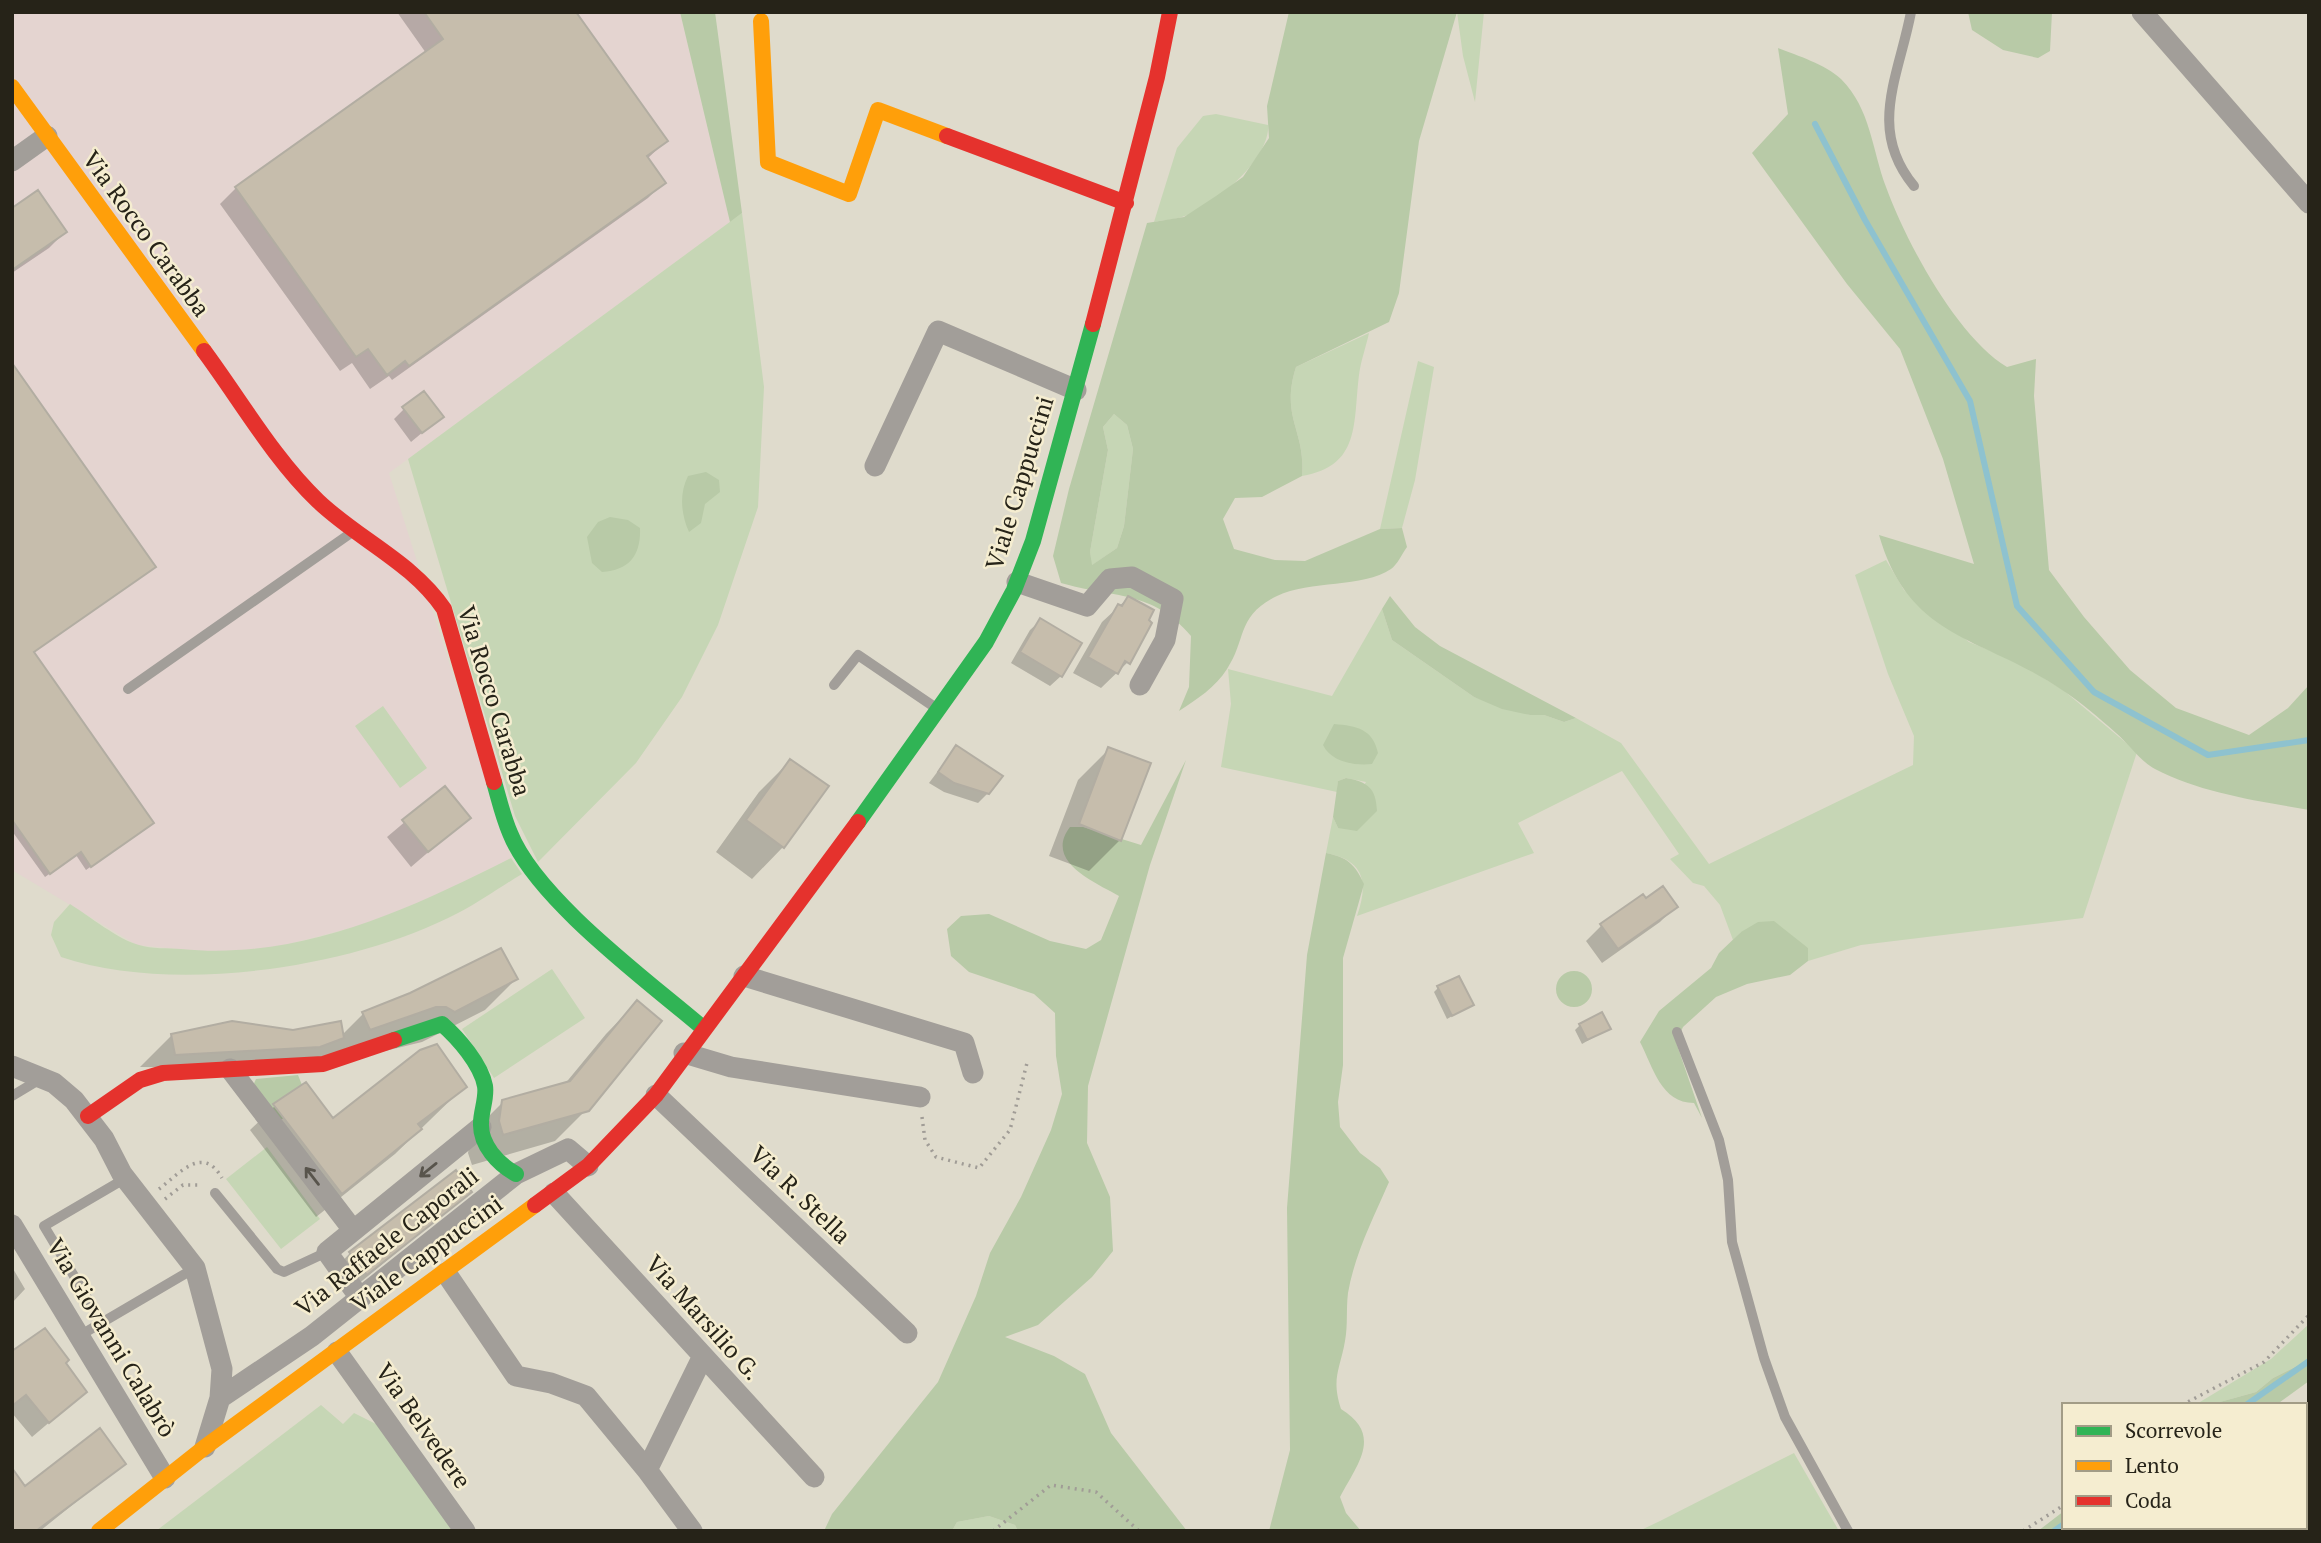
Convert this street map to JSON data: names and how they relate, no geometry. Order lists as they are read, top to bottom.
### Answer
{
  "streets": {
    "street": [
      "Via Rocco Carabba",
      "Viale Cappuccini",
      "Via R. Stella",
      "Via Raffaele Caporali",
      "Via Marsilio G.",
      "Via Giovanni Calabrò",
      "Via Belvedere"
    ]
  },
  "crossings": [
    ["Via Rocco Carabba", "Viale Cappuccini"],
    ["Viale Cappuccini", "Via R. Stella"],
    ["Viale Cappuccini", "Via Raffaele Caporali"],
    ["Viale Cappuccini", "Via Marsilio G."],
    ["Viale Cappuccini", "Via Giovanni Calabrò"],
    ["Viale Cappuccini", "Via Belvedere"]
  ],
  "legend": ["Scorrevole", "Lento", "Coda"]
}
